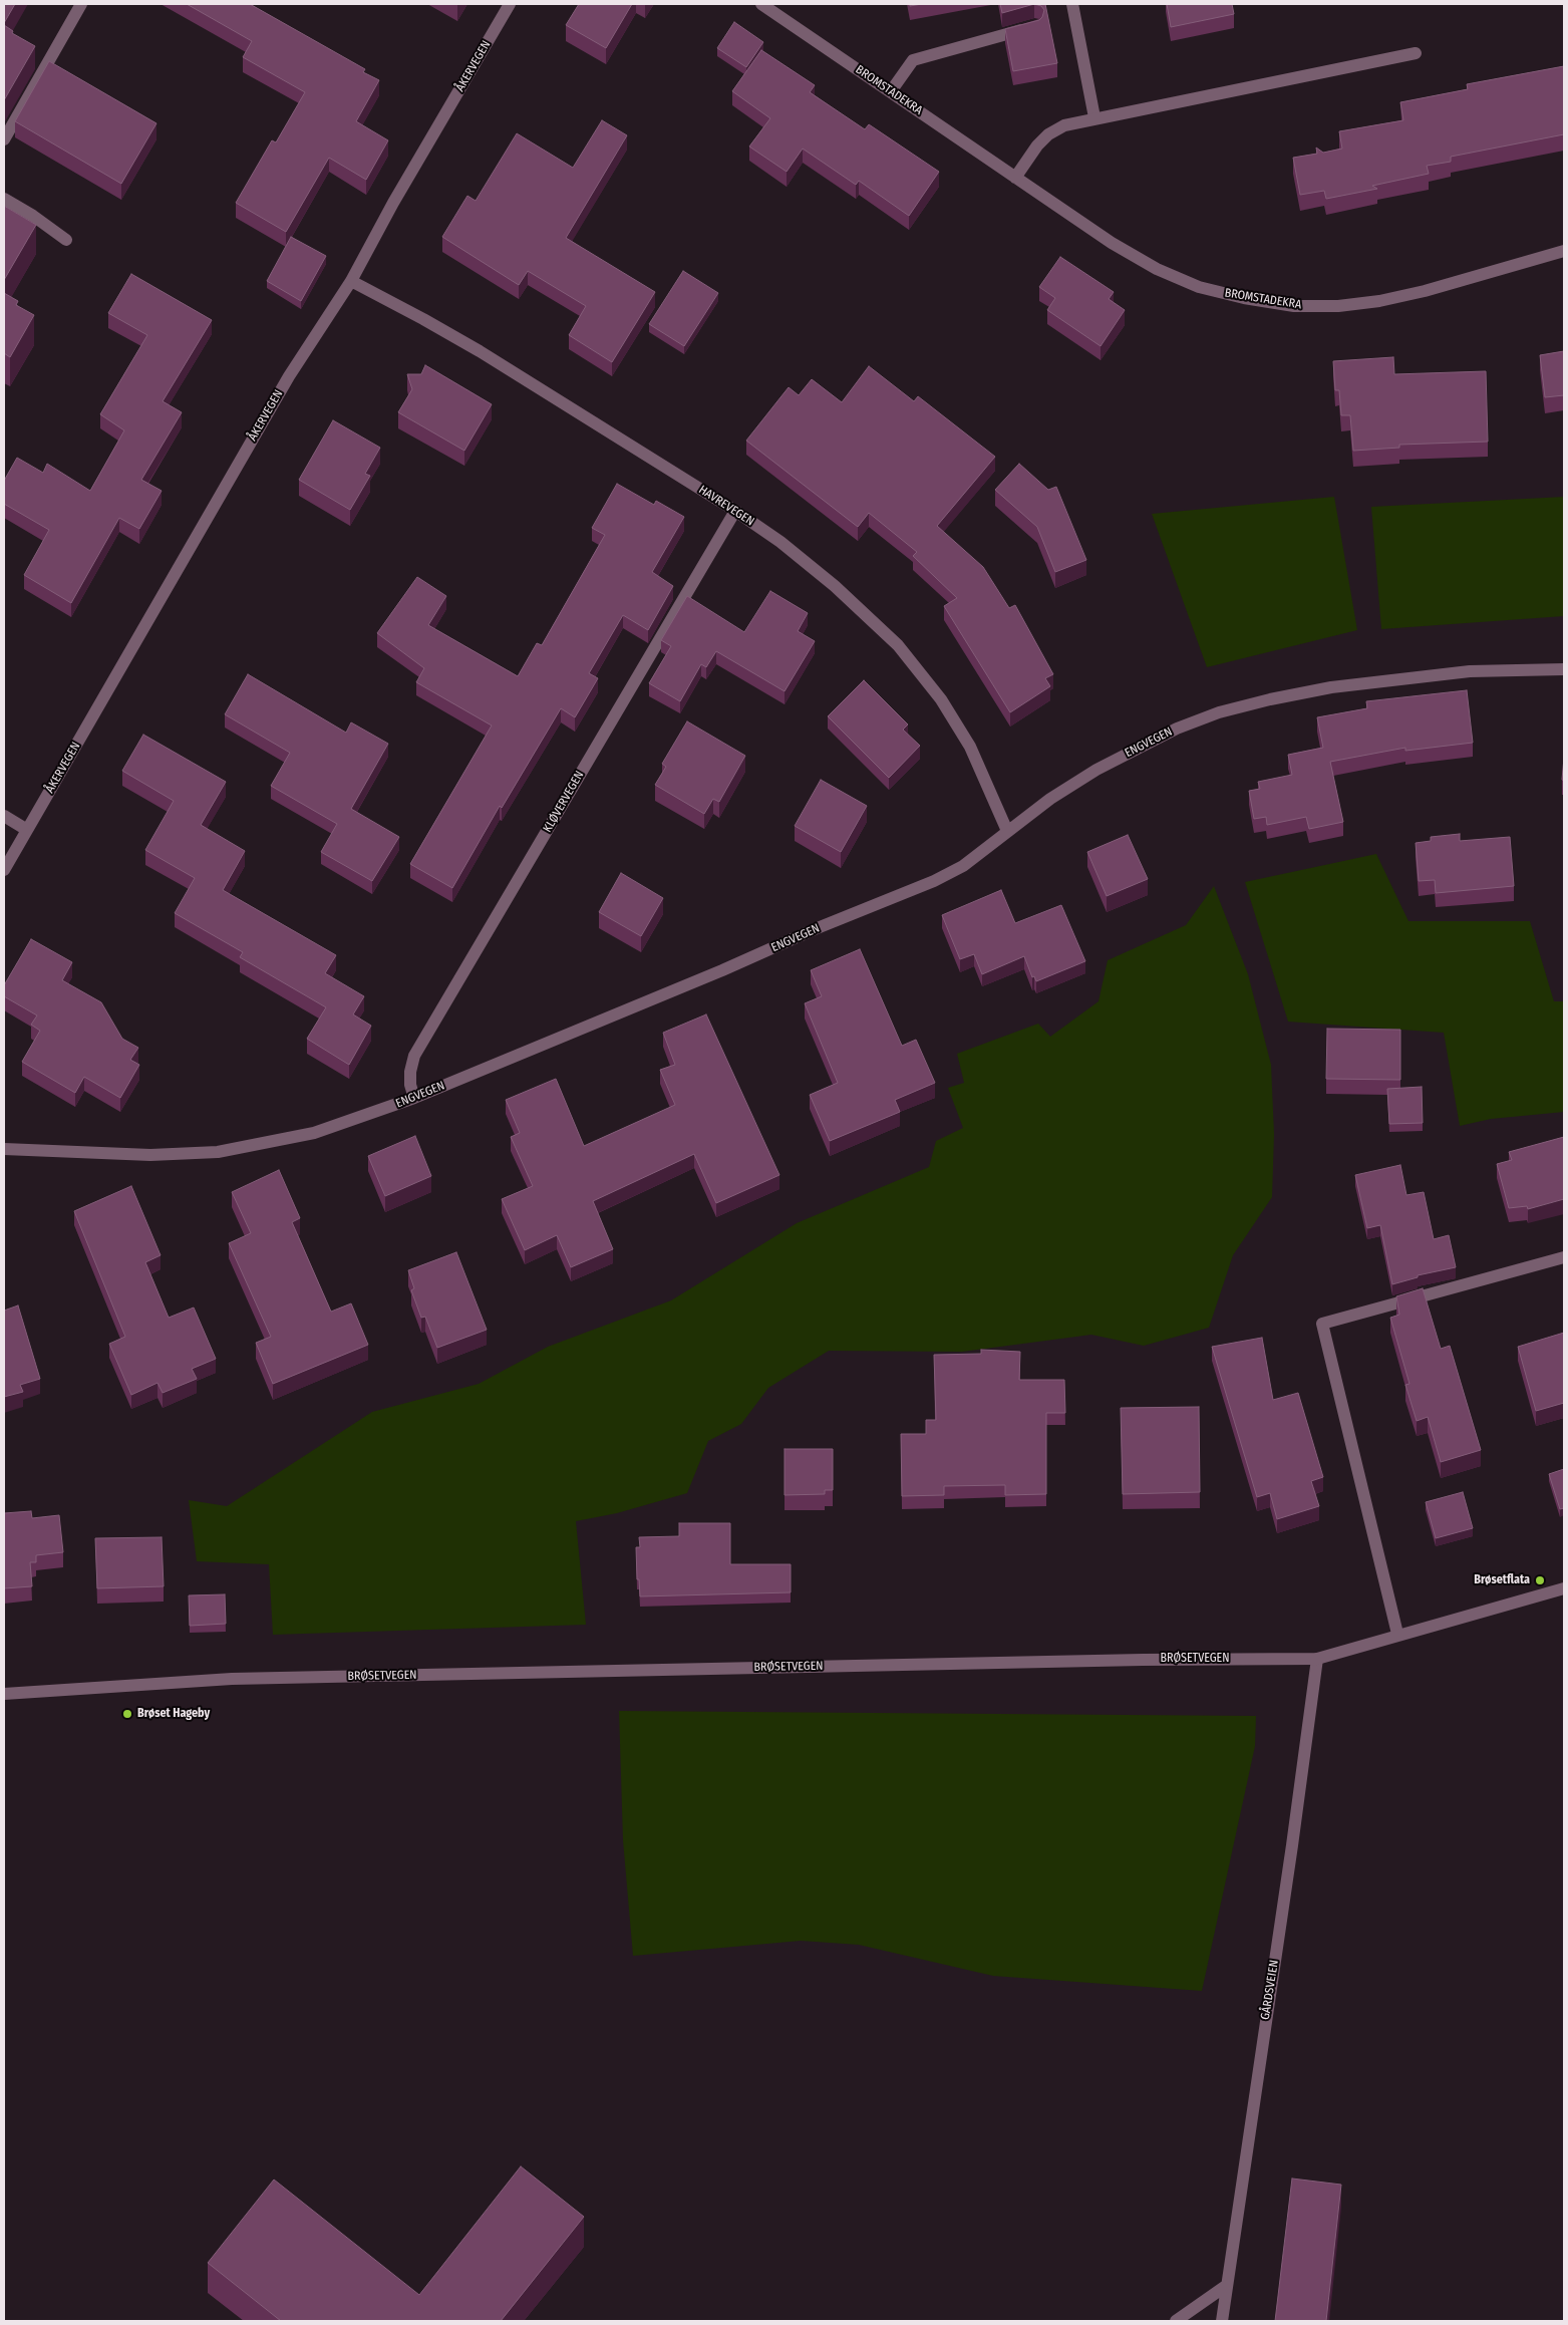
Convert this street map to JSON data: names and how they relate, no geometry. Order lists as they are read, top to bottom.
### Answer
{
  "streets": {
    "street": [
      "ÅKERVEGEN",
      "BROMSTADEKRA",
      "HAVREVEGEN",
      "ENGVEGEN",
      "KLØVERVEGEN",
      "BRØSETVEGEN",
      "GÅRDSVEIEN"
    ]
  },
  "crossings": [
    ["ÅKERVEGEN", "HAVREVEGEN"],
    ["HAVREVEGEN", "ENGVEGEN"],
    ["HAVREVEGEN", "KLØVERVEGEN"],
    ["ENGVEGEN", "KLØVERVEGEN"],
    ["BRØSETVEGEN", "GÅRDSVEIEN"]
  ],
  "places": ["Brøsetflata", "Brøset Hageby"]
}
